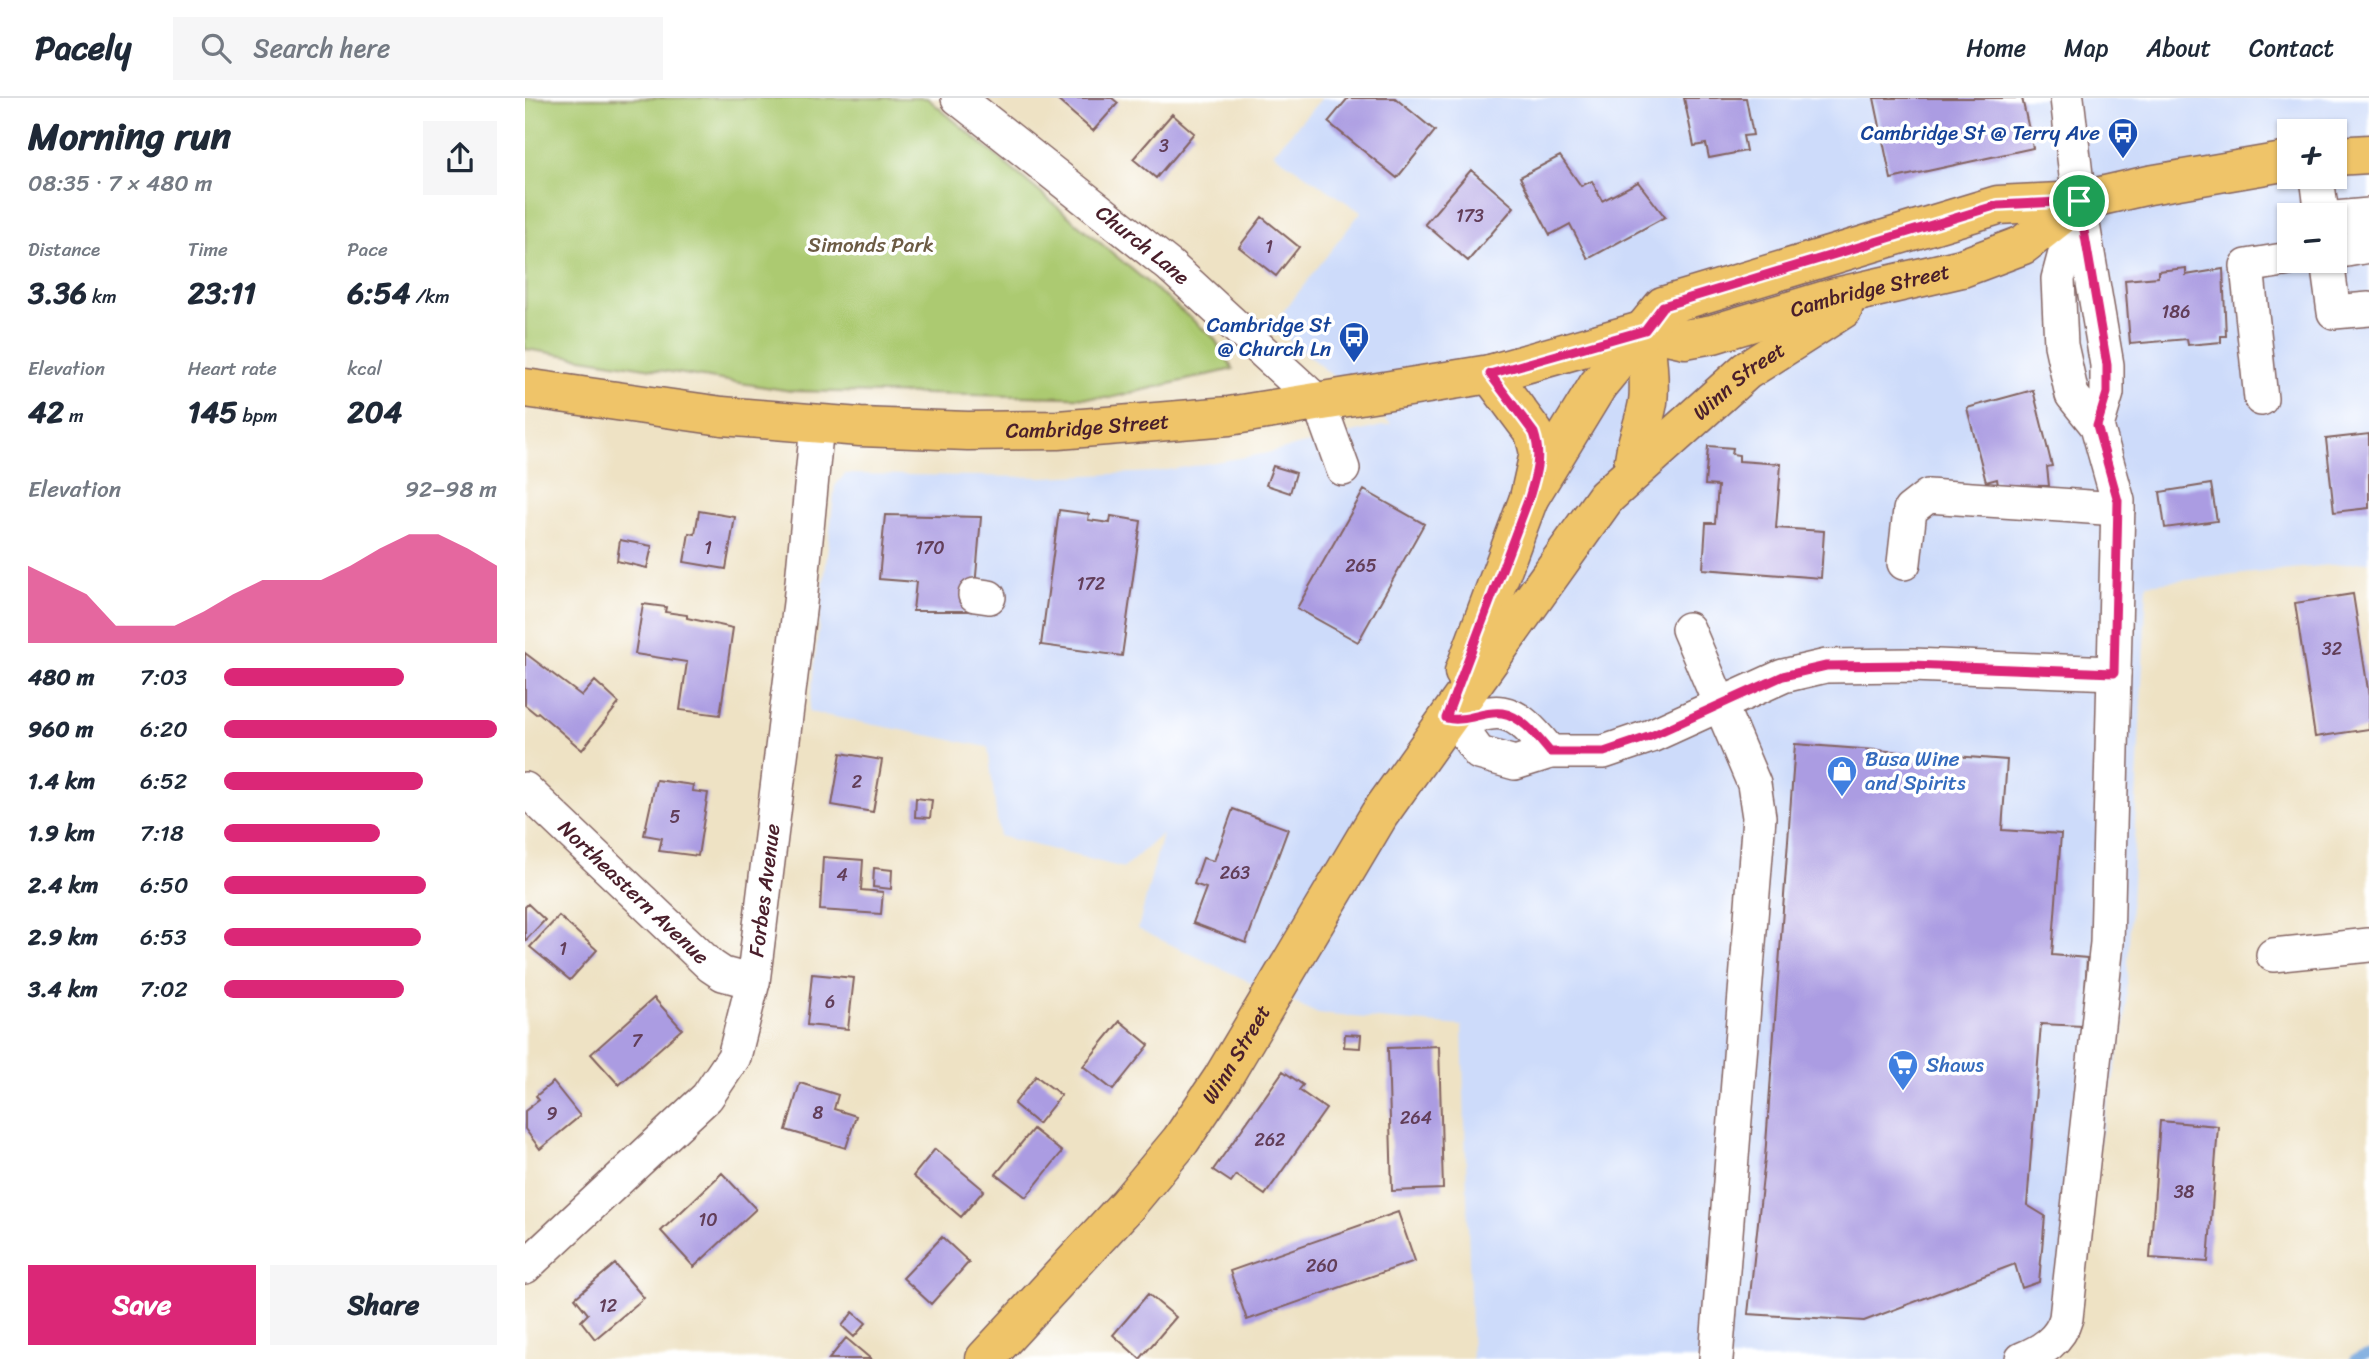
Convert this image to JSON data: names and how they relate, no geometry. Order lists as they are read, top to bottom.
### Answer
{
  "streets": {
    "main road": ["Cambridge Street", "Winn Street"],
    "street": ["Church Lane", "Forbes Avenue", "Northeastern Avenue"]
  },
  "crossings": [
    ["Church Lane", "Cambridge Street"],
    ["Cambridge Street", "Winn Street"],
    ["Cambridge Street", "Forbes Avenue"],
    ["Forbes Avenue", "Northeastern Avenue"]
  ],
  "parks": ["Simonds Park"],
  "places": {
    "bus stop": ["Cambridge St @ Terry Ave", "Cambridge St @ Church Ln"],
    "shop": ["Busa Wine and Spirits"],
    "supermarket": ["Shaws"]
  },
  "house_numbers": [
    "3",
    "173",
    "1",
    "186",
    "1",
    "170",
    "265",
    "172",
    "32",
    "2",
    "5",
    "263",
    "4",
    "1",
    "6",
    "7",
    "8",
    "9",
    "264",
    "262",
    "38",
    "10",
    "260",
    "12"
  ],
  "page": {
    "header": "Pacely",
    "search": "Search here",
    "nav": [
      "Home",
      "Map",
      "About",
      "Contact"
    ],
    "heading": ["Morning run", "08:35 · 7 × 480 m"],
    "map_buttons": ["+", "−"],
    "stats": [
      ["Distance", "3.36 km"],
      ["Time", "23:11"],
      ["Pace", "6:54 /km"],
      ["Elevation", "42 m"],
      ["Heart rate", "145 bpm"],
      ["kcal", "204"]
    ],
    "chart": ["Elevation", "92–98 m"],
    "list": [
      {
        "name": "480 m",
        "note": "7:03"
      },
      {
        "name": "960 m",
        "note": "6:20"
      },
      {
        "name": "1.4 km",
        "note": "6:52"
      },
      {
        "name": "1.9 km",
        "note": "7:18"
      },
      {
        "name": "2.4 km",
        "note": "6:50"
      },
      {
        "name": "2.9 km",
        "note": "6:53"
      },
      {
        "name": "3.4 km",
        "note": "7:02"
      }
    ],
    "buttons": ["Save", "Share"]
  }
}
